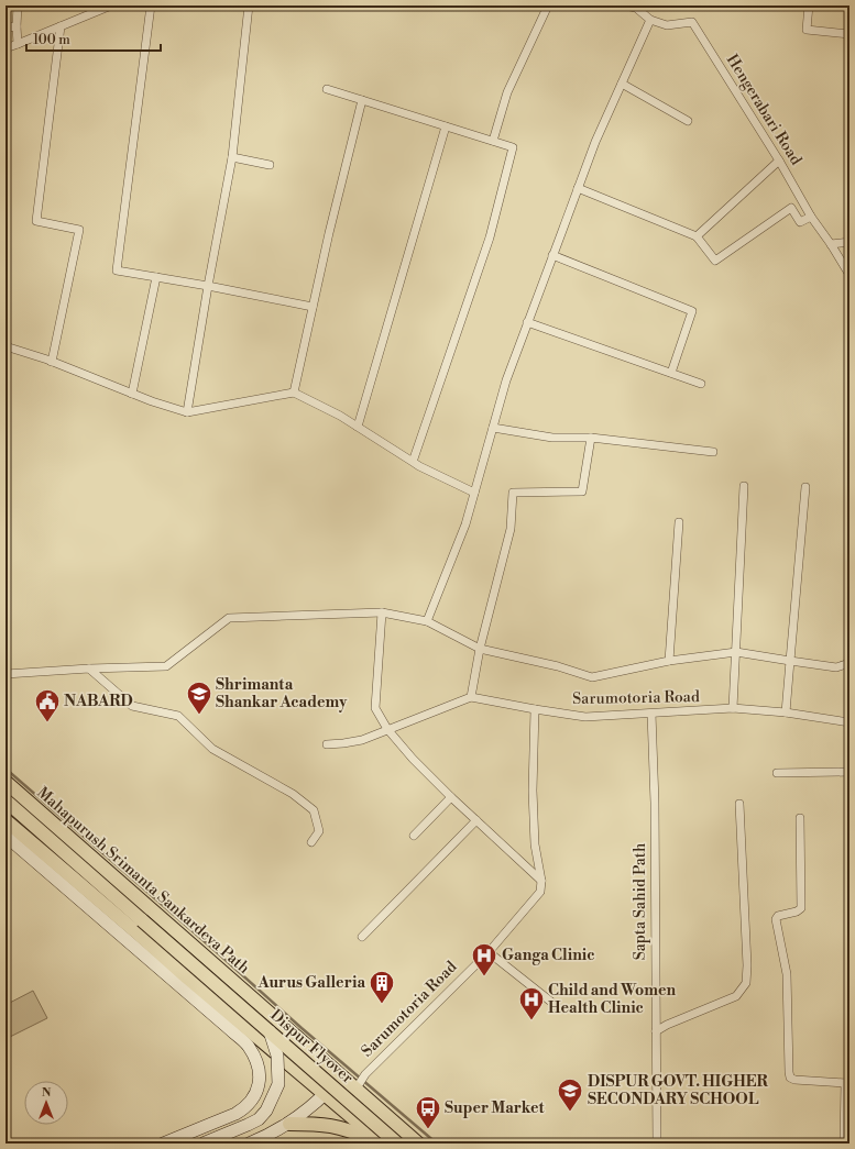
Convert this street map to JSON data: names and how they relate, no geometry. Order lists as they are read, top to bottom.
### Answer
{
  "streets": {
    "main road": ["Mahapurush Srimanta Sankardeva Path", "Dispur Flyover"],
    "street": ["Hengerabari Road", "Sarumotoria Road", "Sapta Sahid Path"]
  },
  "crossings": [
    ["Sarumotoria Road", "Mahapurush Srimanta Sankardeva Path"],
    ["Sarumotoria Road", "Sapta Sahid Path"]
  ],
  "places": {
    "school or university": ["Shrimanta Shankar Academy", "DISPUR GOVT. HIGHER SECONDARY SCHOOL"],
    "public building": ["NABARD"],
    "hospital": ["Ganga Clinic", "Child and Women Health Clinic"],
    "building": ["Aurus Galleria"],
    "bus stop": ["Super Market"]
  },
  "scale_bar": "100 m",
  "north": "top"
}
